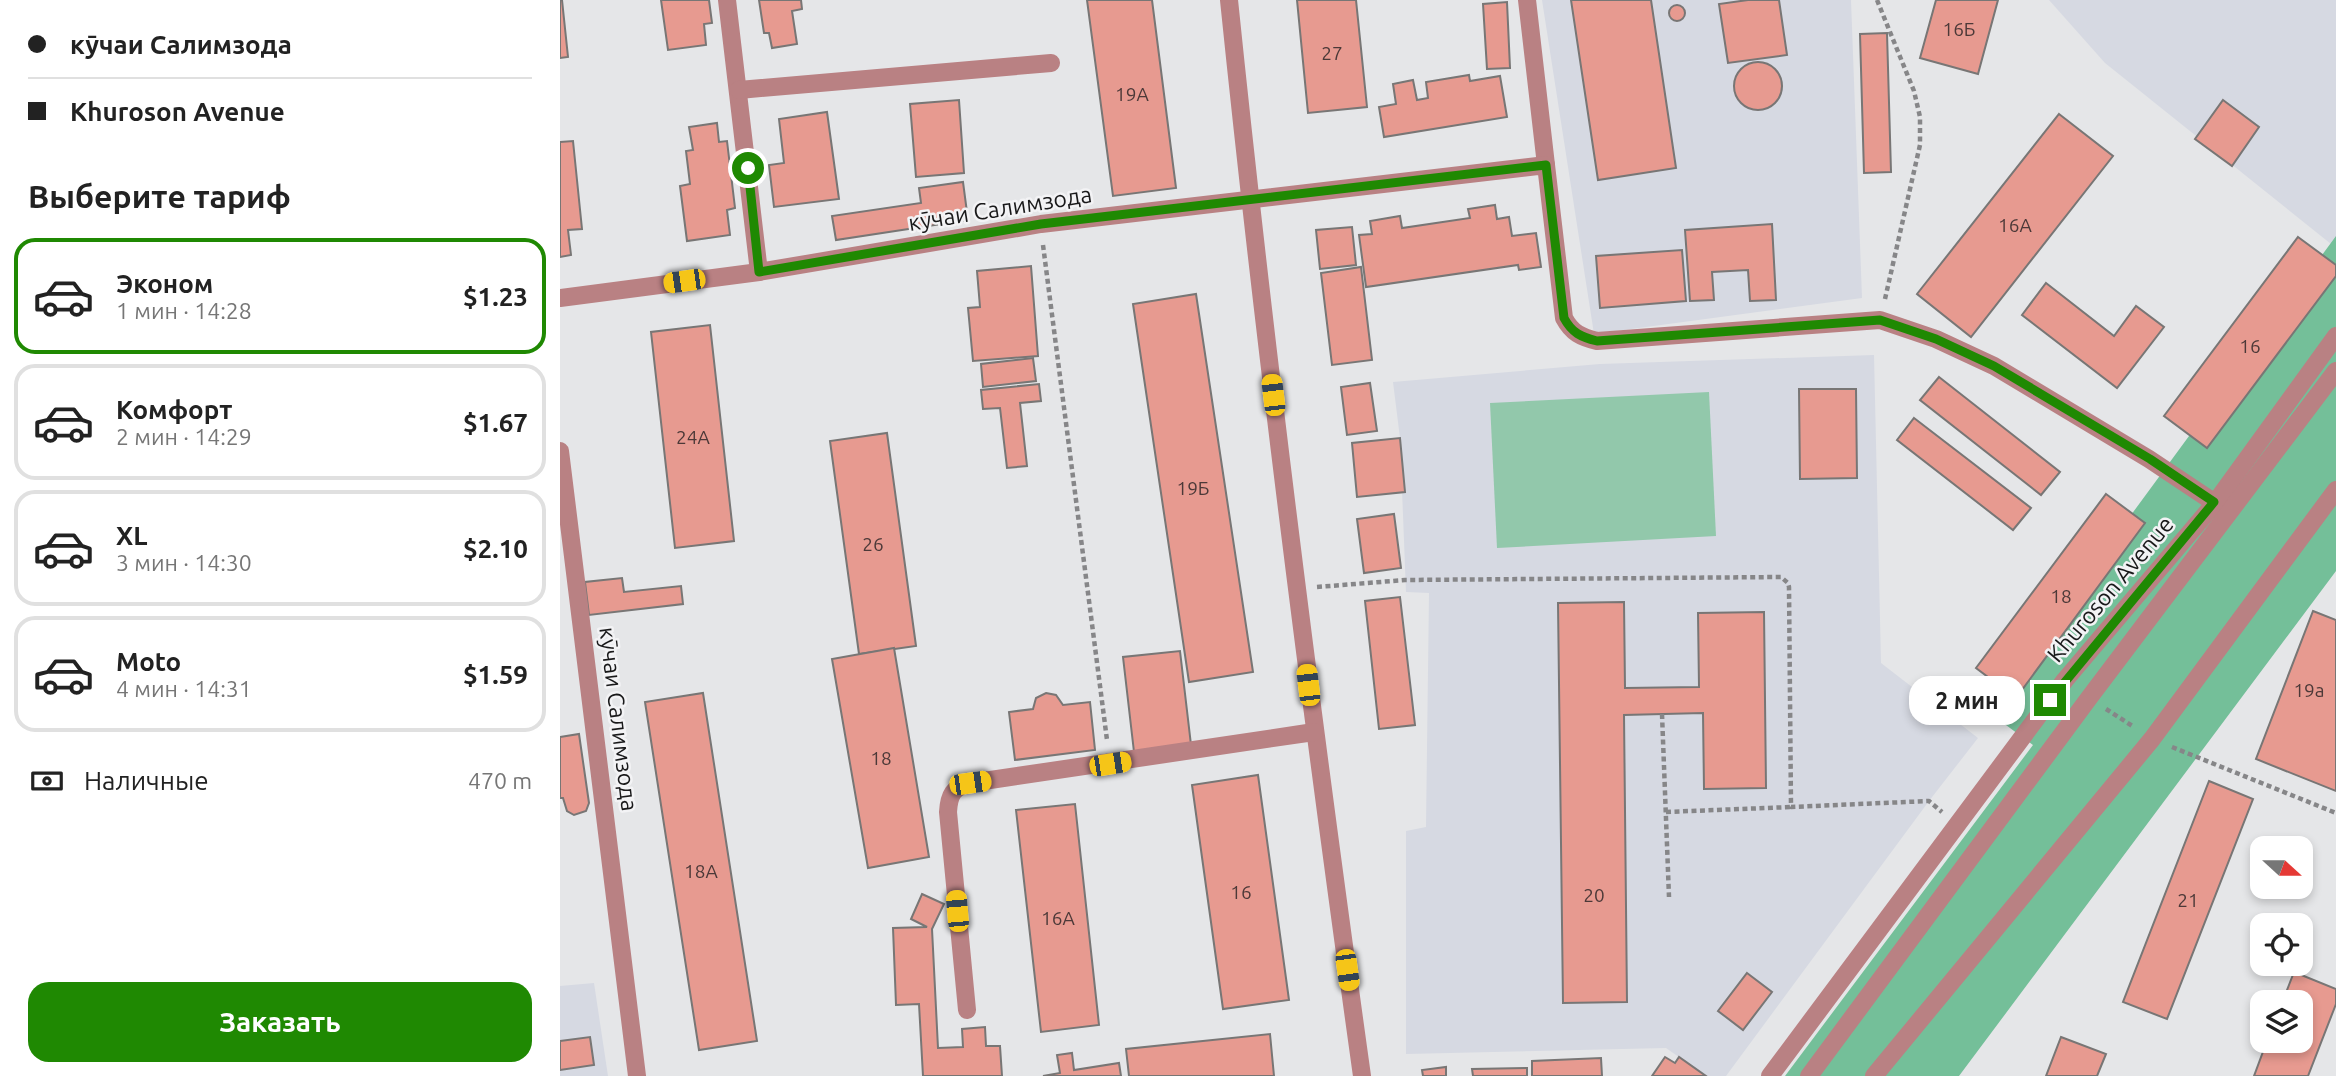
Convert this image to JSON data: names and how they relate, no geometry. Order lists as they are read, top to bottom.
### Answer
{
  "streets": {
    "street": ["кӯчаи Салимзода", "Khuroson Avenue"]
  },
  "house_numbers": [
    "16Б",
    "27",
    "19А",
    "16А",
    "16",
    "24А",
    "19Б",
    "26",
    "18",
    "19а",
    "18",
    "18А",
    "16",
    "20",
    "21",
    "16А"
  ],
  "north": "right",
  "page": {
    "banner": ["кӯчаи Салимзода", "Khuroson Avenue"],
    "heading": "Выберите тариф",
    "list": [
      {
        "name": "Эконом",
        "note": "1 мин · 14:28",
        "value": "$1.23"
      },
      {
        "name": "Комфорт",
        "note": "2 мин · 14:29",
        "value": "$1.67"
      },
      {
        "name": "XL",
        "note": "3 мин · 14:30",
        "value": "$2.10"
      },
      {
        "name": "Moto",
        "note": "4 мин · 14:31",
        "value": "$1.59"
      }
    ],
    "bubble": "2 мин",
    "pay": ["Наличные", "470 m"],
    "buttons": "Заказать"
  }
}
